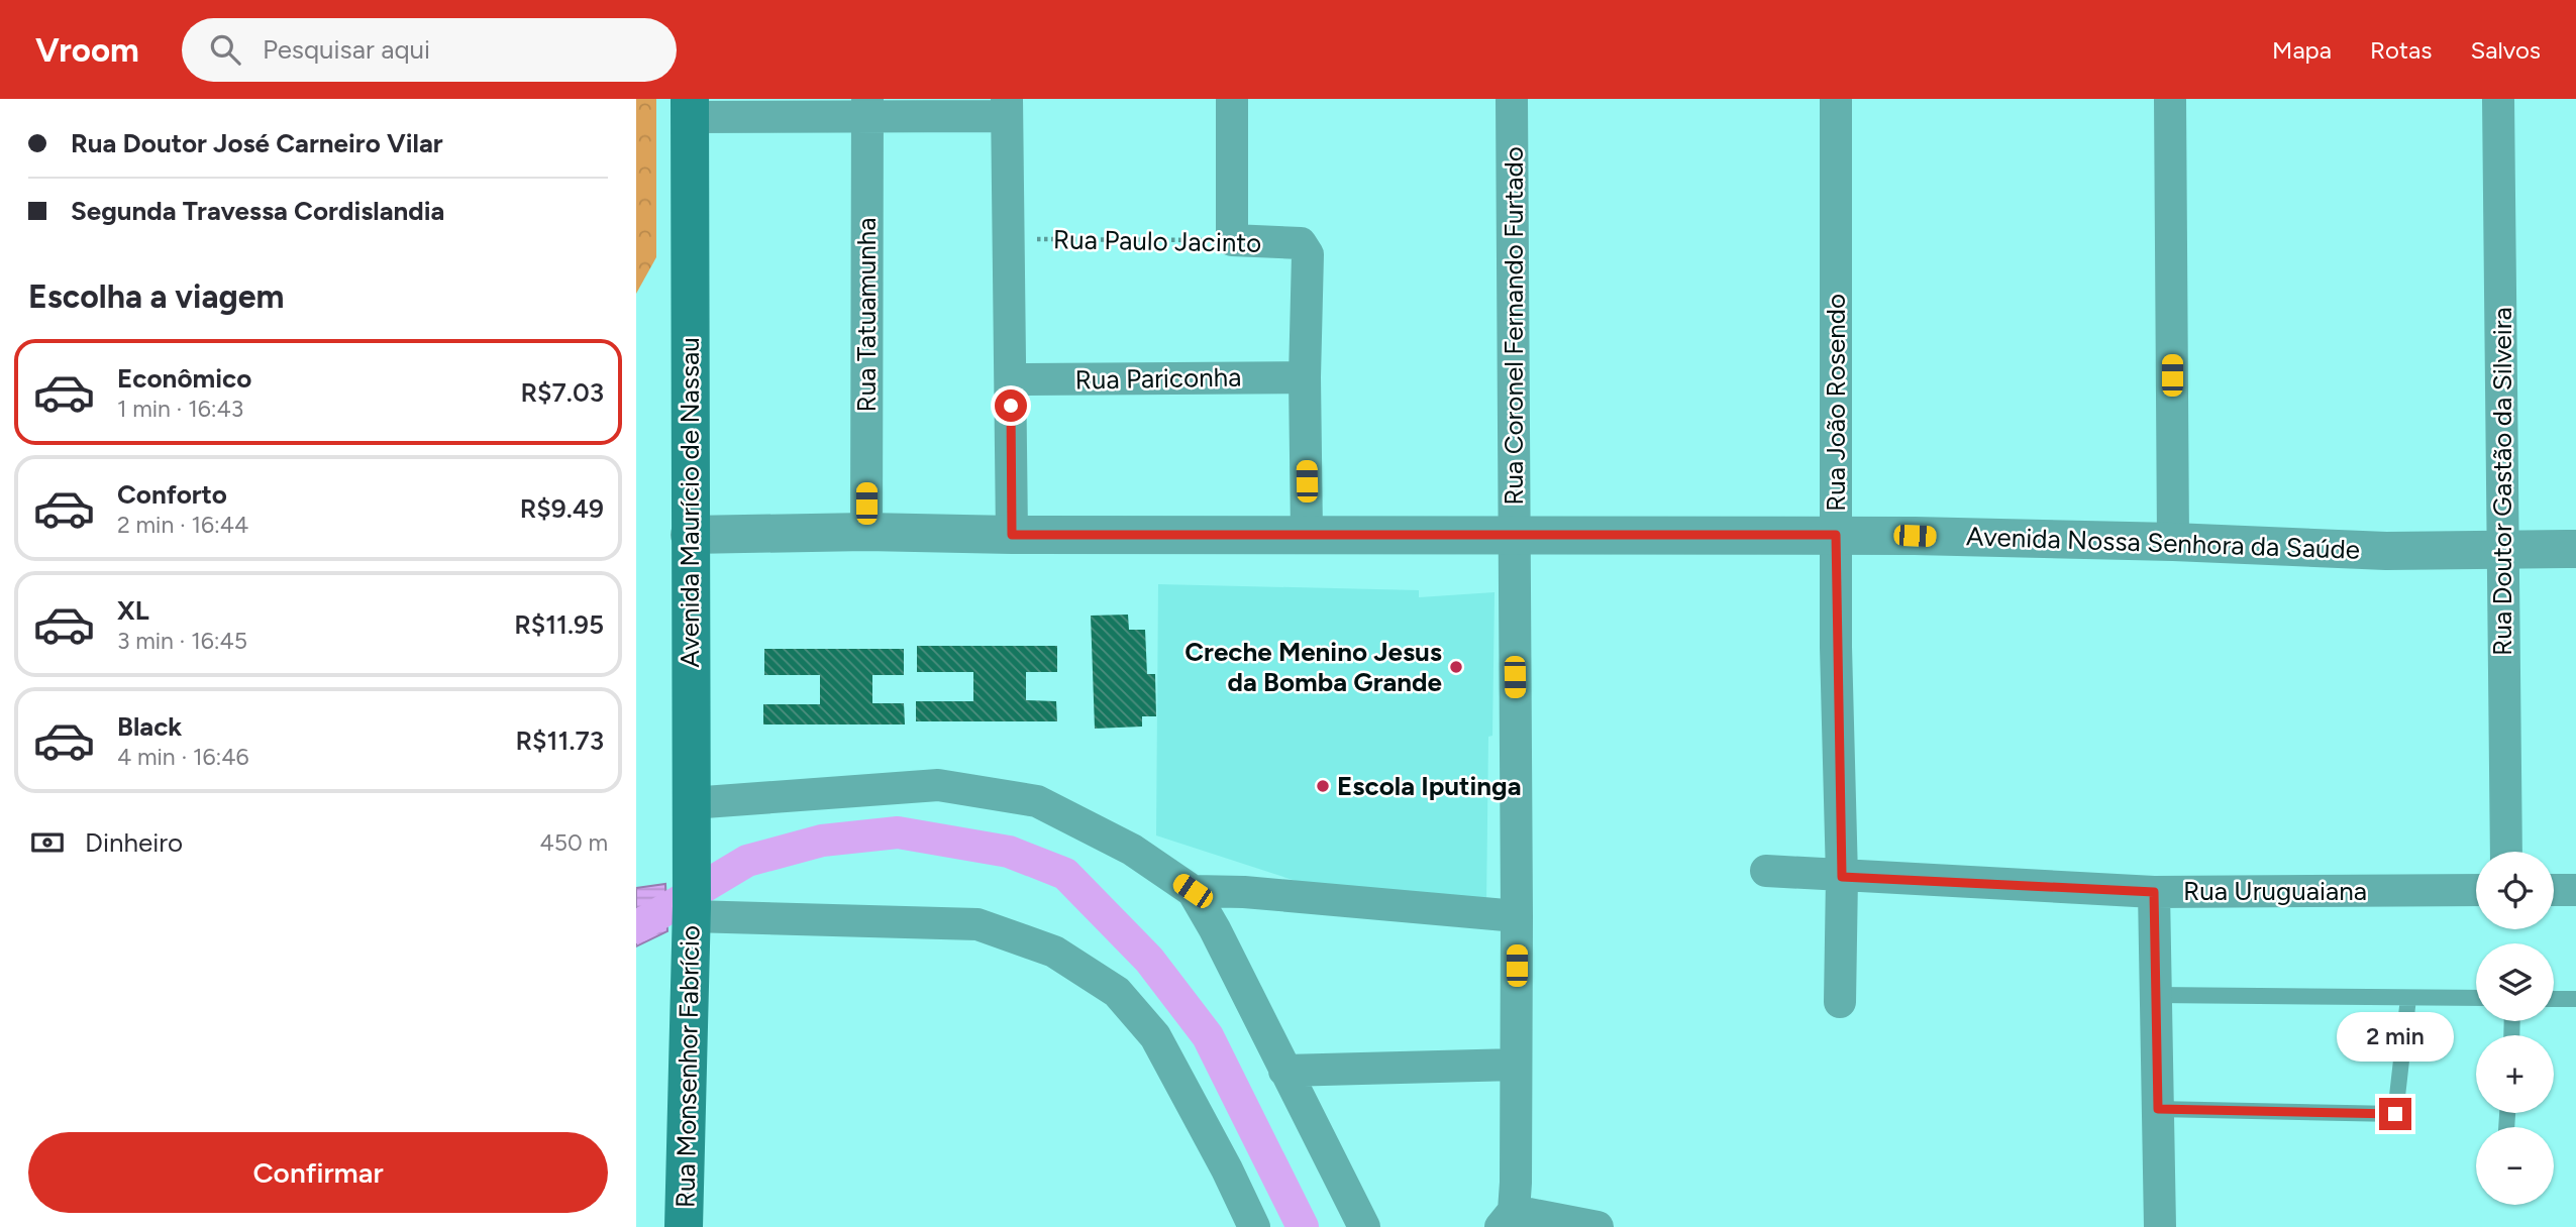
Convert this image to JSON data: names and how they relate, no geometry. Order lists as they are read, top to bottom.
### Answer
{
  "streets": {
    "main road": ["Avenida Maurício de Nassau", "Rua Monsenhor Fabrício"],
    "street": [
      "Rua Paulo Jacinto",
      "Rua Tatuamunha",
      "Rua Coronel Fernando Furtado",
      "Rua Pariconha",
      "Rua João Rosendo",
      "Rua Doutor Gastão da Silveira",
      "Avenida Nossa Senhora da Saúde",
      "Rua Uruguaiana"
    ]
  },
  "crossings": [
    ["Rua Paulo Jacinto", "Rua Pariconha"],
    ["Rua Tatuamunha", "Avenida Nossa Senhora da Saúde"],
    ["Rua Coronel Fernando Furtado", "Avenida Nossa Senhora da Saúde"],
    ["Rua João Rosendo", "Avenida Nossa Senhora da Saúde"],
    ["Rua João Rosendo", "Rua Uruguaiana"],
    ["Rua Doutor Gastão da Silveira", "Avenida Nossa Senhora da Saúde"],
    ["Avenida Maurício de Nassau", "Avenida Nossa Senhora da Saúde"],
    ["Avenida Maurício de Nassau", "Rua Monsenhor Fabrício"]
  ],
  "places": ["Creche Menino Jesus da Bomba Grande", "Escola Iputinga"],
  "page": {
    "header": "Vroom",
    "search": "Pesquisar aqui",
    "nav": ["Mapa", "Rotas", "Salvos"],
    "banner": ["Rua Doutor José Carneiro Vilar", "Segunda Travessa Cordislandia"],
    "heading": "Escolha a viagem",
    "list": [
      {
        "name": "Econômico",
        "note": "1 min · 16:43",
        "value": "R$7.03"
      },
      {
        "name": "Conforto",
        "note": "2 min · 16:44",
        "value": "R$9.49"
      },
      {
        "name": "XL",
        "note": "3 min · 16:45",
        "value": "R$11.95"
      },
      {
        "name": "Black",
        "note": "4 min · 16:46",
        "value": "R$11.73"
      }
    ],
    "pay": ["Dinheiro", "450 m"],
    "map_buttons": ["+", "−"],
    "bubble": "2 min",
    "buttons": "Confirmar"
  }
}
